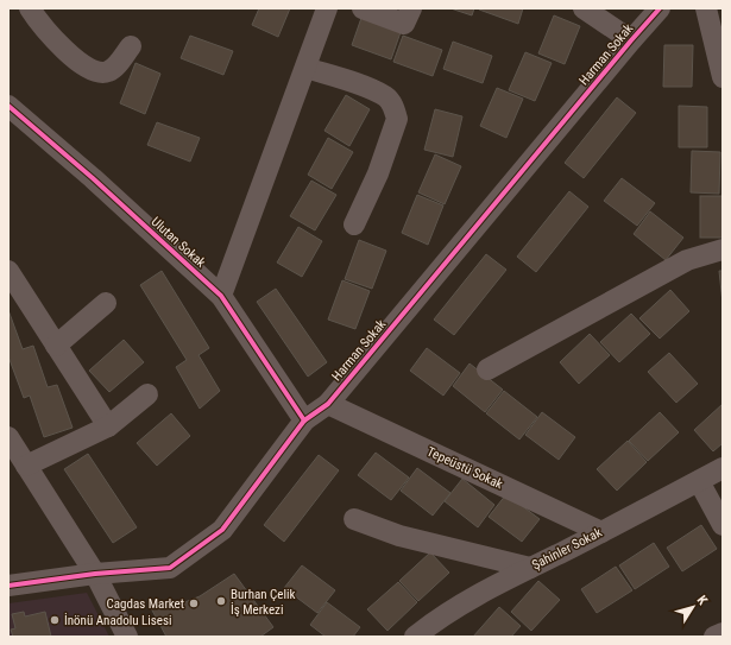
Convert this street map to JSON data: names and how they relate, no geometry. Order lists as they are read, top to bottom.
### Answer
{
  "streets": {
    "street": [
      "Harman Sokak",
      "Ulutan Sokak",
      "Tepeüstü Sokak",
      "Şahinler Sokak"
    ]
  },
  "crossings": [
    ["Harman Sokak", "Ulutan Sokak"],
    ["Harman Sokak", "Tepeüstü Sokak"],
    ["Tepeüstü Sokak", "Şahinler Sokak"]
  ],
  "places": ["Burhan Çelik İş Merkezi", "Cagdas Market", "İnönü Anadolu Lisesi"],
  "north": "top right"
}
